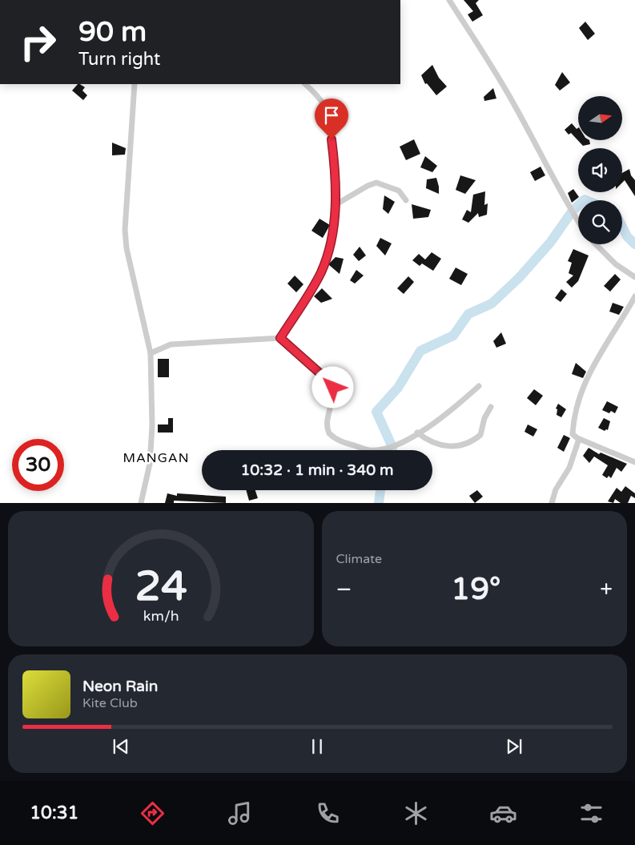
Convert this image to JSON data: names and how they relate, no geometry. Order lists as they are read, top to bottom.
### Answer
{
  "districts": ["MANGAN"],
  "north": "right",
  "page": {
    "turn": ["90 m", "Turn right"],
    "limit": "30",
    "trip": "10:32 · 1 min · 340 m",
    "tile": "Climate",
    "heat": ["−", "19°", "+"],
    "song": ["Neon Rain", "Kite Club"],
    "tabs": "10:31",
    "gauge": ["24", "km/h"]
  }
}
